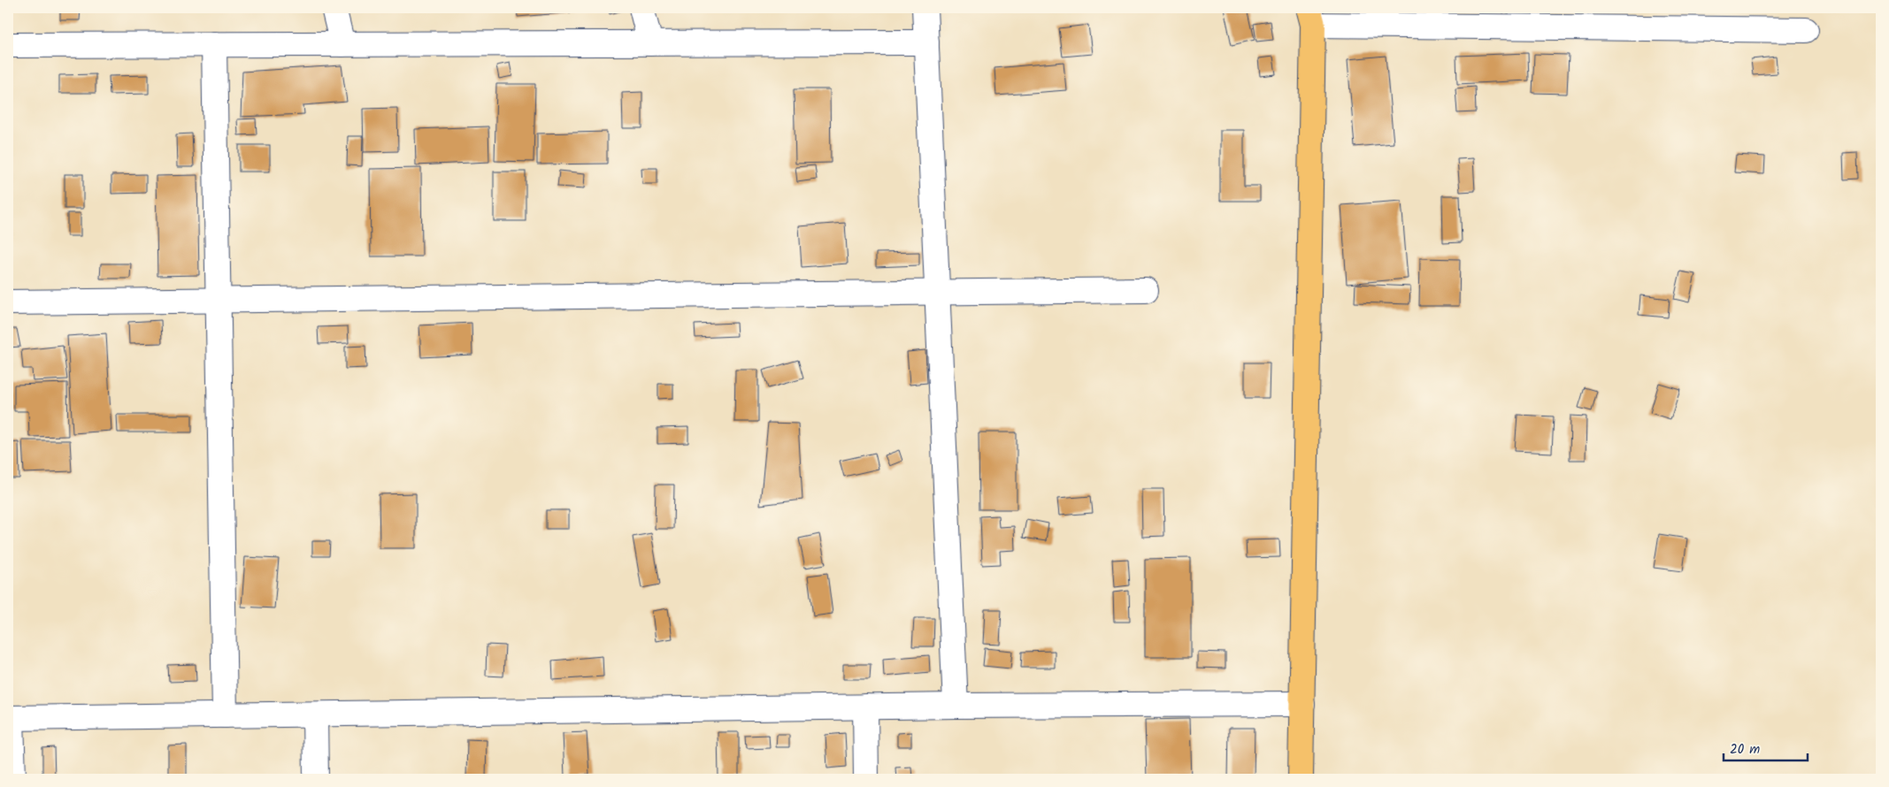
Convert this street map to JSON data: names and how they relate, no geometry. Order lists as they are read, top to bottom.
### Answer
{
  "scale_bar": "20 m"
}
